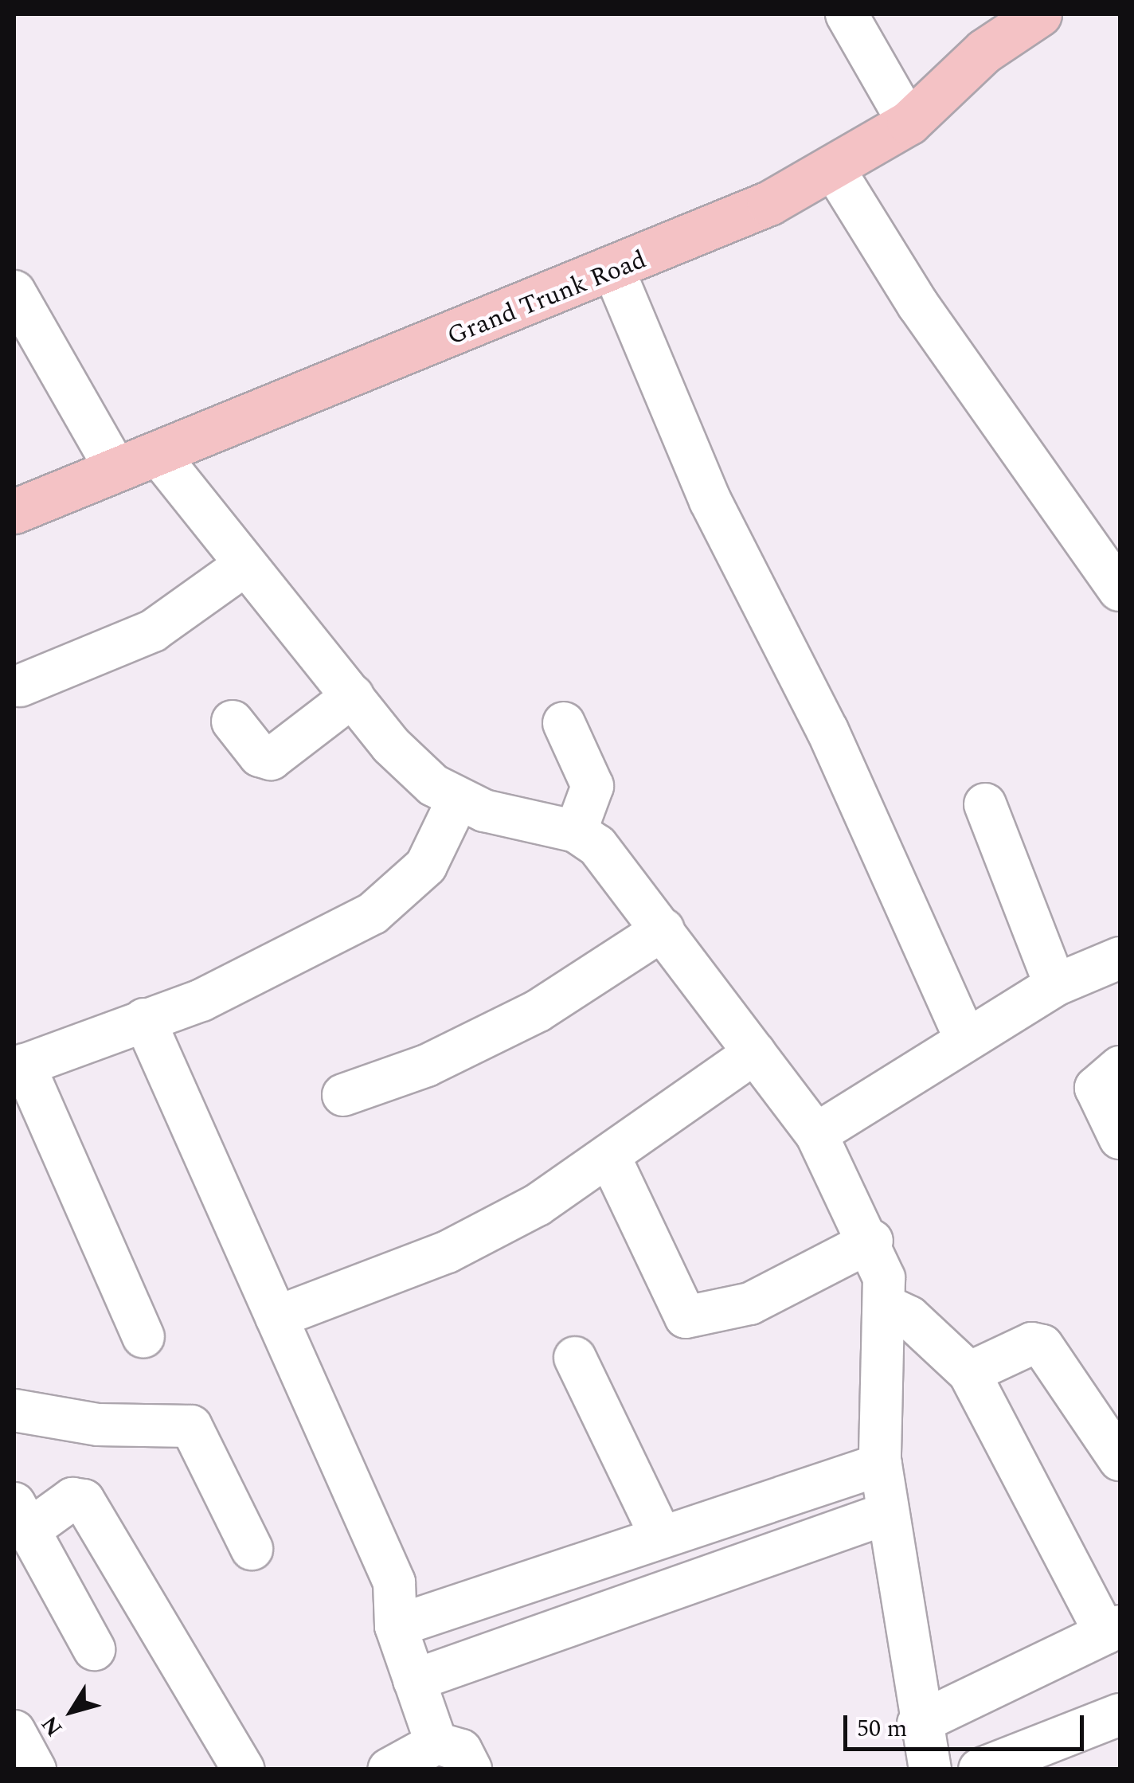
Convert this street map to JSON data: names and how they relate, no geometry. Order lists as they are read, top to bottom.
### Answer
{
  "streets": {
    "main road": ["Grand Trunk Road"]
  },
  "scale_bar": "50 m",
  "north": "bottom left"
}
